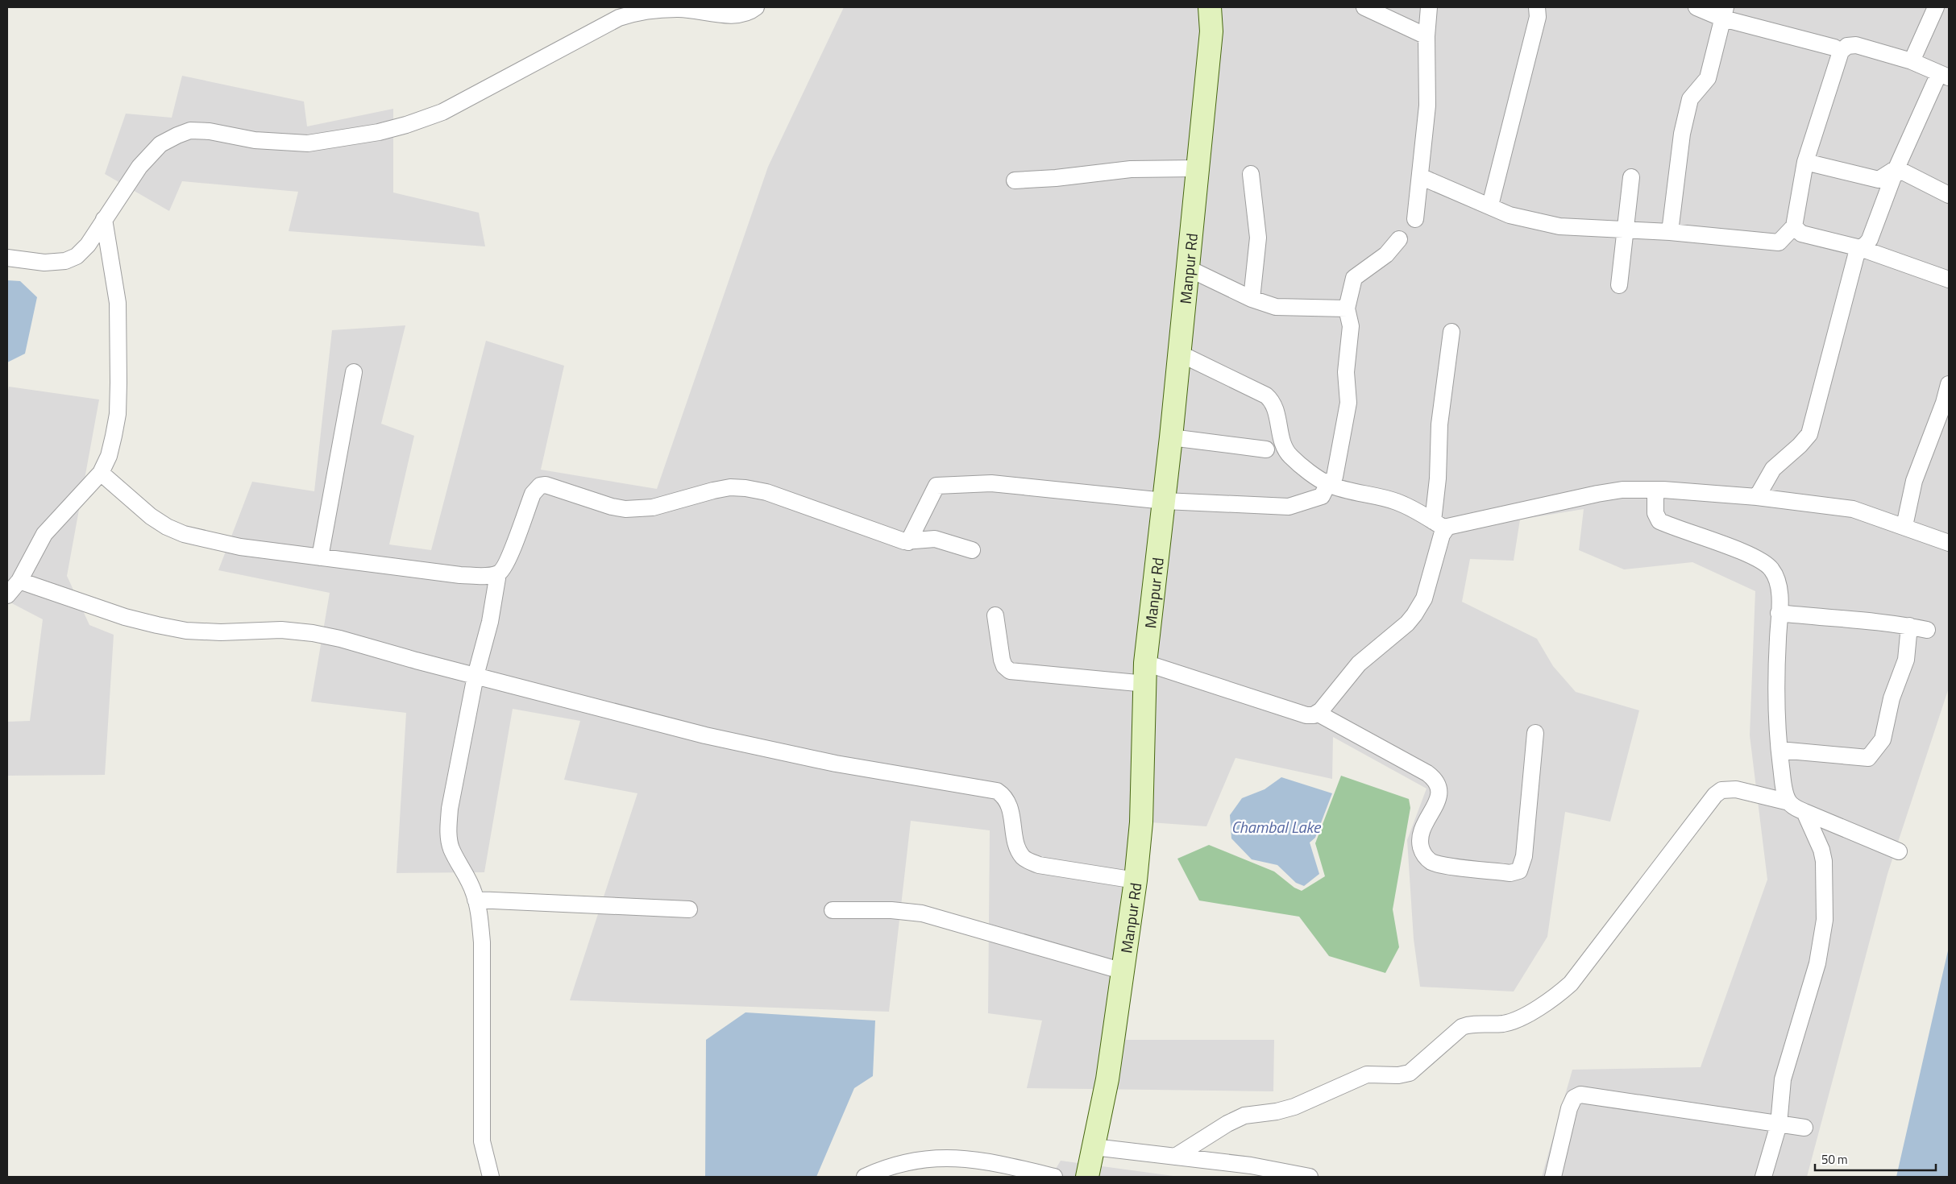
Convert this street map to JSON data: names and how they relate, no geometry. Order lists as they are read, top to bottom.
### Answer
{
  "streets": {
    "main road": ["Manpur Rd"]
  },
  "water": ["Chambal Lake"],
  "scale_bar": "50 m"
}
